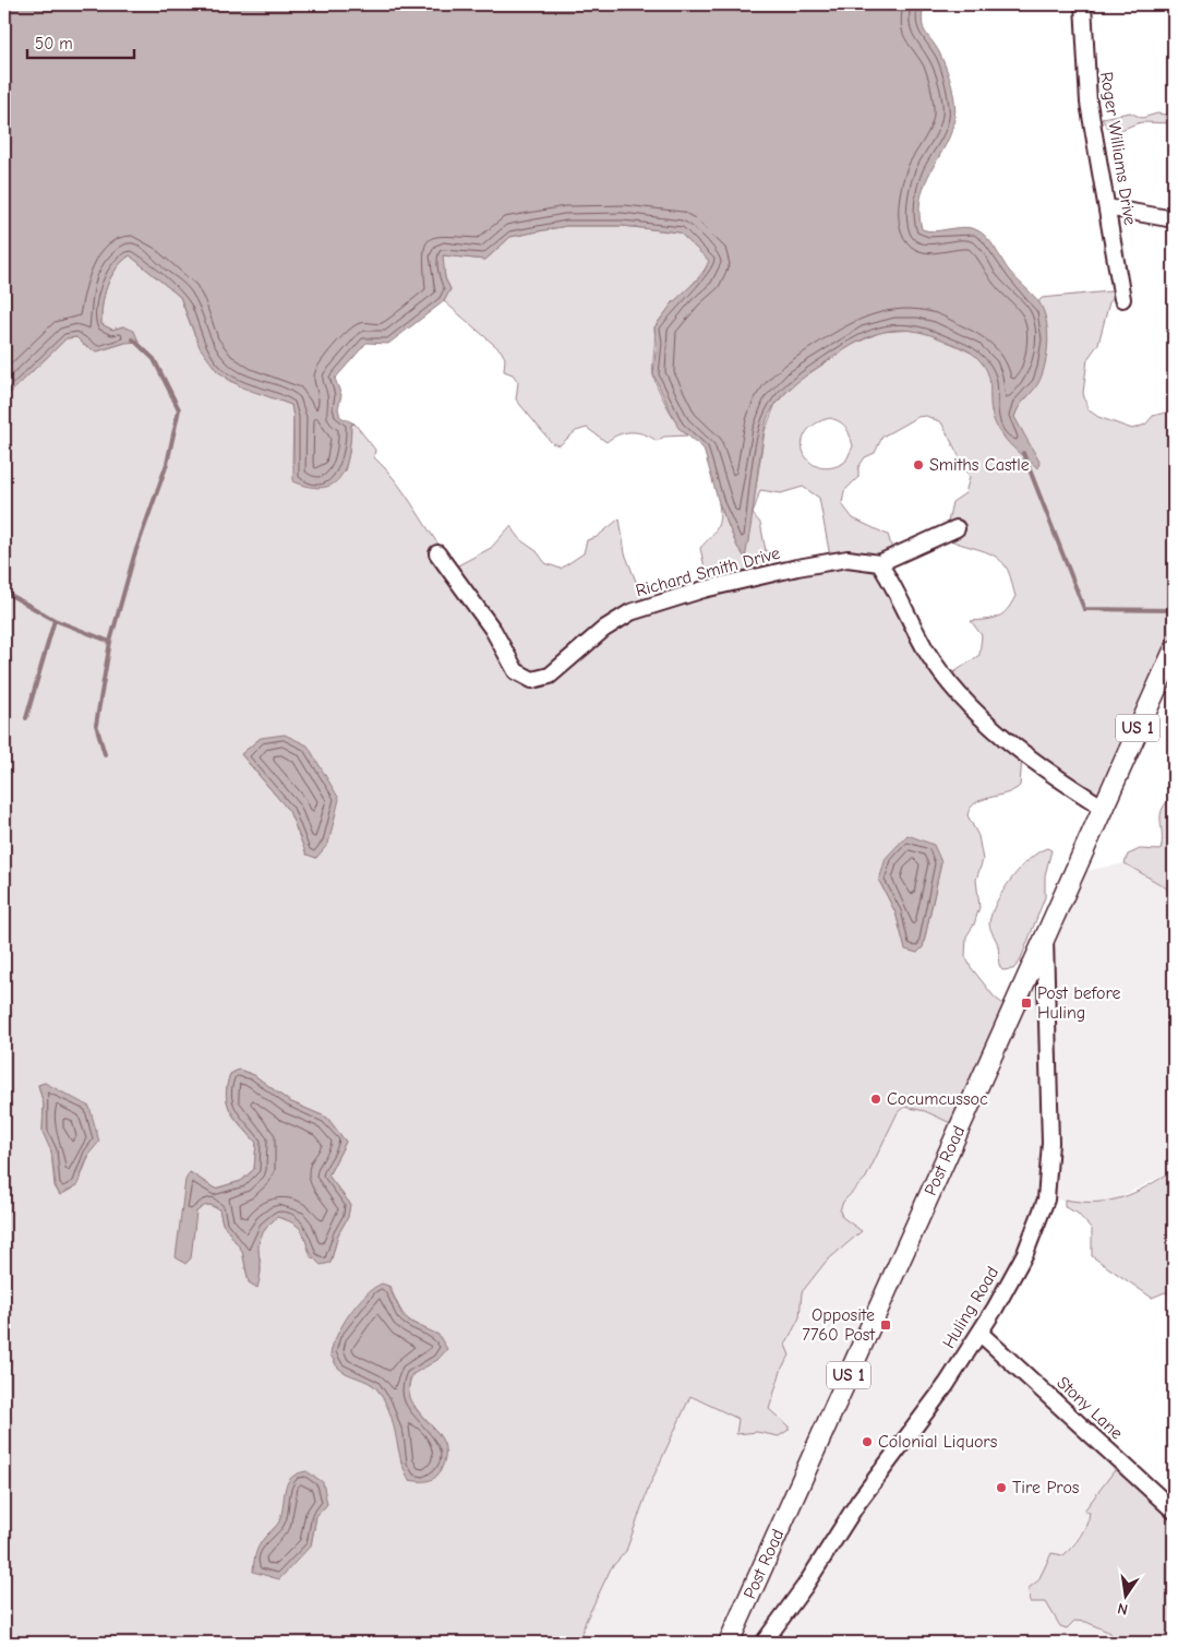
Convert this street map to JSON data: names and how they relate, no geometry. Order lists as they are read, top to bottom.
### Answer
{
  "streets": {
    "main road": ["US 1", "Post Road"],
    "street": [
      "Roger Williams Drive",
      "Richard Smith Drive",
      "Huling Road",
      "Stony Lane"
    ]
  },
  "crossings": [
    ["Post Road", "Huling Road"],
    ["Huling Road", "Stony Lane"]
  ],
  "places": {
    "other": [
      "Smiths Castle",
      "Cocumcussoc",
      "Colonial Liquors",
      "Tire Pros"
    ],
    "transit": ["Post before Huling", "Opposite 7760 Post"]
  },
  "scale_bar": "50 m",
  "north": "bottom"
}
